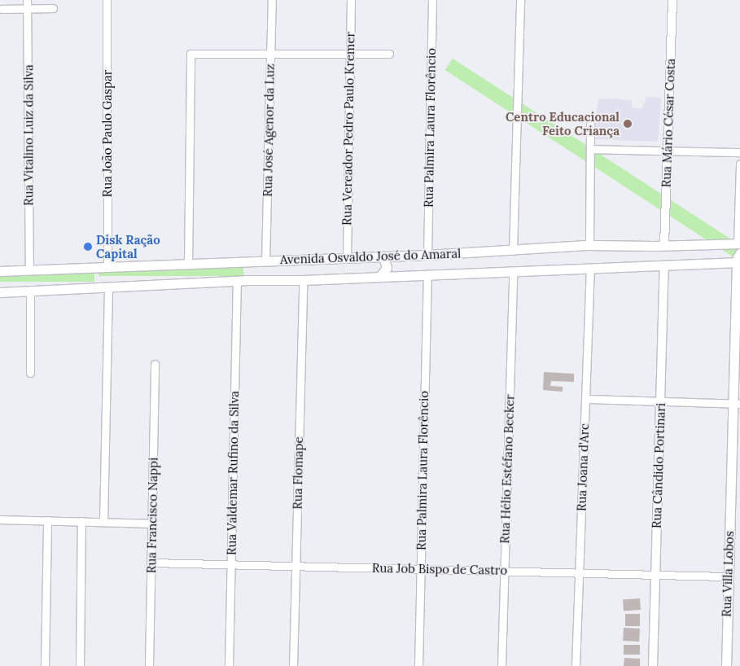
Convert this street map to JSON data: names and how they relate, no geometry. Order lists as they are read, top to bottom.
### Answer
{
  "streets": {
    "main road": ["Avenida Osvaldo José do Amaral", "Rua Villa Lobos"],
    "street": [
      "Rua Mário César Costa",
      "Rua Palmira Laura Florêncio",
      "Rua Vereador Pedro Paulo Kremer",
      "Rua José Agenor da Luz",
      "Rua João Paulo Gaspar",
      "Rua Vitalino Luiz da Silva",
      "Rua Cândido Portinari",
      "Rua Joana d'Arc",
      "Rua Hélio Estéfano Becker",
      "Rua Valdemar Rufino da Silva",
      "Rua Flomape",
      "Rua Francisco Nappi",
      "Rua Job Bispo de Castro"
    ]
  },
  "crossings": [
    ["Rua Mário César Costa", "Avenida Osvaldo José do Amaral"],
    ["Rua Palmira Laura Florêncio", "Avenida Osvaldo José do Amaral"],
    ["Rua Palmira Laura Florêncio", "Rua Job Bispo de Castro"],
    ["Rua Vereador Pedro Paulo Kremer", "Avenida Osvaldo José do Amaral"],
    ["Rua José Agenor da Luz", "Avenida Osvaldo José do Amaral"],
    ["Rua João Paulo Gaspar", "Avenida Osvaldo José do Amaral"],
    ["Rua Vitalino Luiz da Silva", "Avenida Osvaldo José do Amaral"],
    ["Avenida Osvaldo José do Amaral", "Rua Cândido Portinari"],
    ["Avenida Osvaldo José do Amaral", "Rua Joana d'Arc"],
    ["Avenida Osvaldo José do Amaral", "Rua Hélio Estéfano Becker"],
    ["Avenida Osvaldo José do Amaral", "Rua Valdemar Rufino da Silva"],
    ["Avenida Osvaldo José do Amaral", "Rua Flomape"],
    ["Avenida Osvaldo José do Amaral", "Rua Villa Lobos"],
    ["Rua Cândido Portinari", "Rua Job Bispo de Castro"],
    ["Rua Joana d'Arc", "Rua Job Bispo de Castro"],
    ["Rua Hélio Estéfano Becker", "Rua Job Bispo de Castro"],
    ["Rua Valdemar Rufino da Silva", "Rua Job Bispo de Castro"],
    ["Rua Flomape", "Rua Job Bispo de Castro"],
    ["Rua Francisco Nappi", "Rua Job Bispo de Castro"],
    ["Rua Job Bispo de Castro", "Rua Villa Lobos"]
  ],
  "places": ["Centro Educacional Feito Criança", "Disk Ração Capital"]
}
